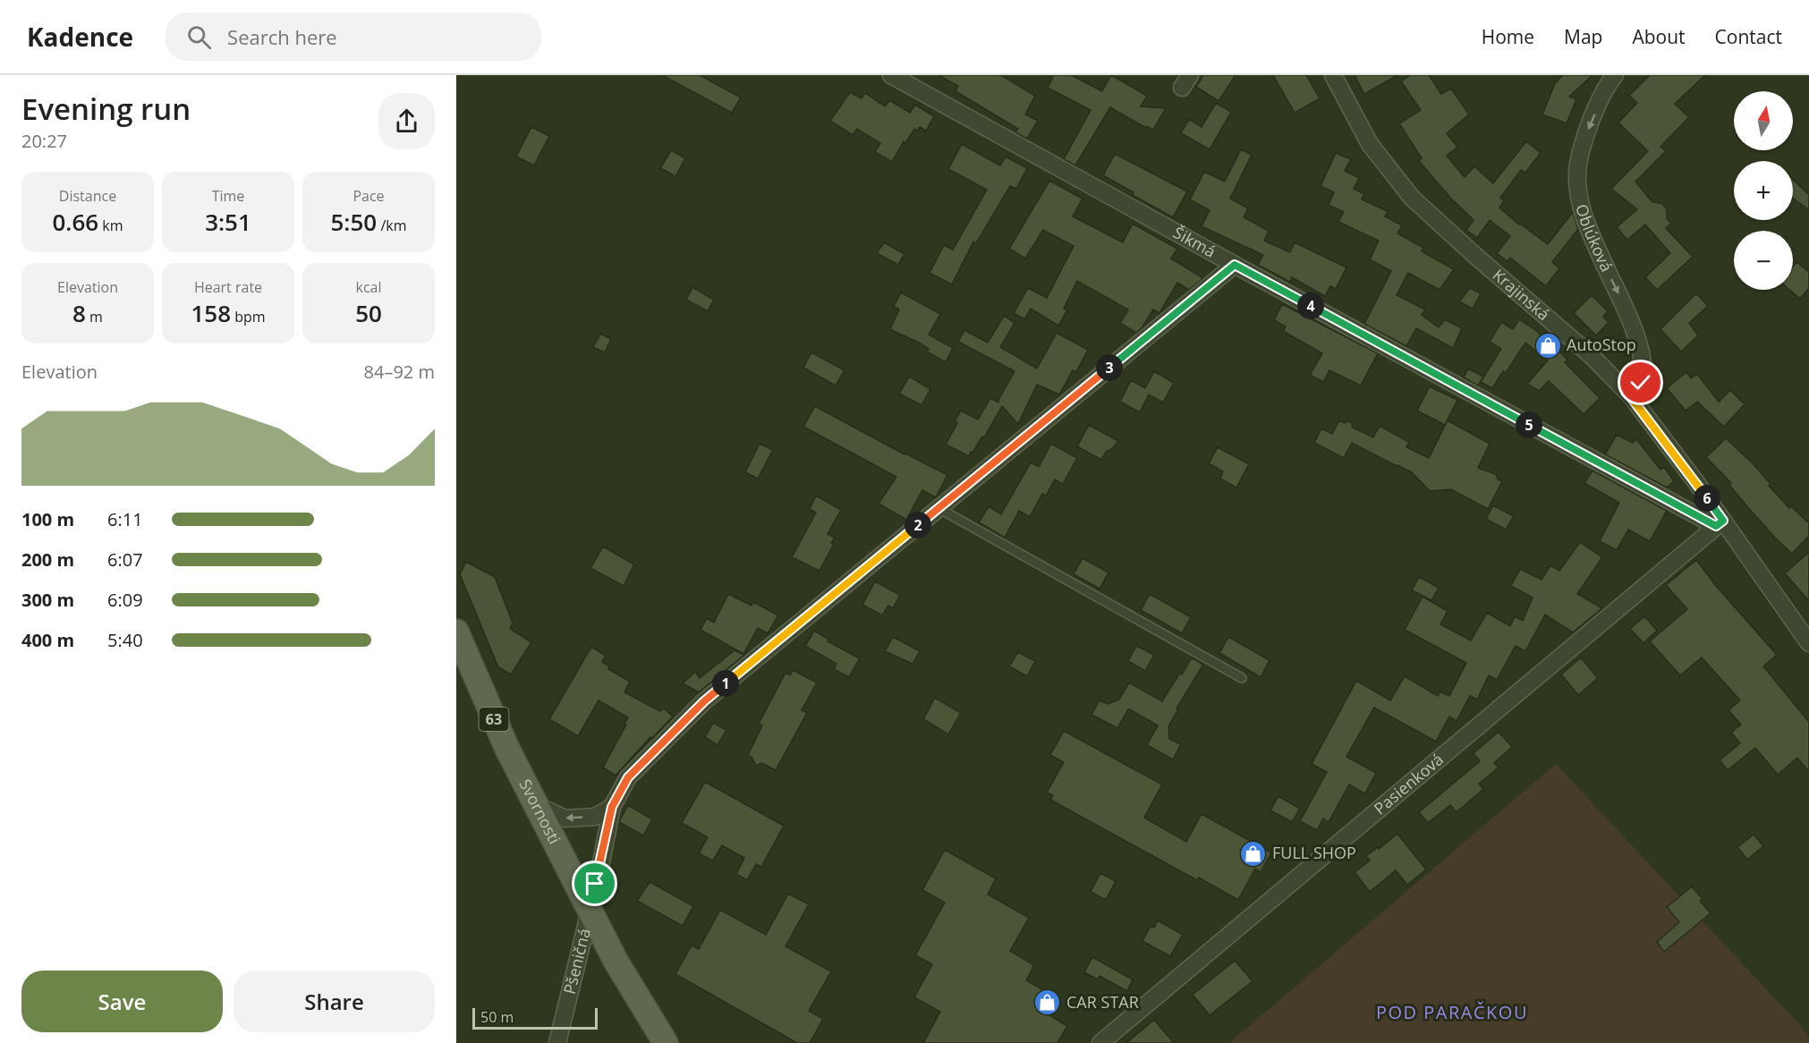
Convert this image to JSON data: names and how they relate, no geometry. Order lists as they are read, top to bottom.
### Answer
{
  "streets": {
    "main road": ["63", "Svornosti"],
    "street": [
      "Oblúková",
      "Šikmá",
      "Krajinská",
      "Pasienková",
      "Pšeničná"
    ]
  },
  "crossings": [
    ["Oblúková", "Krajinská"],
    ["Šikmá", "Krajinská"],
    ["Šikmá", "Pasienková"],
    ["Šikmá", "Pšeničná"],
    ["Krajinská", "Pasienková"],
    ["Svornosti", "Pšeničná"]
  ],
  "one_way": ["Oblúková"],
  "districts": ["POD PARAČKOU"],
  "places": {
    "shop": ["AutoStop", "FULL SHOP", "CAR STAR"]
  },
  "scale_bar": "50 m",
  "north": "top",
  "page": {
    "header": "Kadence",
    "search": "Search here",
    "nav": [
      "Home",
      "Map",
      "About",
      "Contact"
    ],
    "heading": ["Evening run", "20:27"],
    "map_buttons": ["+", "−"],
    "stats": [
      ["Distance", "0.66 km"],
      ["Time", "3:51"],
      ["Pace", "5:50 /km"],
      ["Elevation", "8 m"],
      ["Heart rate", "158 bpm"],
      ["kcal", "50"]
    ],
    "pins": [
      "4",
      "3",
      "5",
      "6",
      "2",
      "1"
    ],
    "chart": ["Elevation", "84–92 m"],
    "list": [
      {
        "name": "100 m",
        "note": "6:11"
      },
      {
        "name": "200 m",
        "note": "6:07"
      },
      {
        "name": "300 m",
        "note": "6:09"
      },
      {
        "name": "400 m",
        "note": "5:40"
      }
    ],
    "buttons": ["Save", "Share"],
    "scale": "50 m"
  }
}
